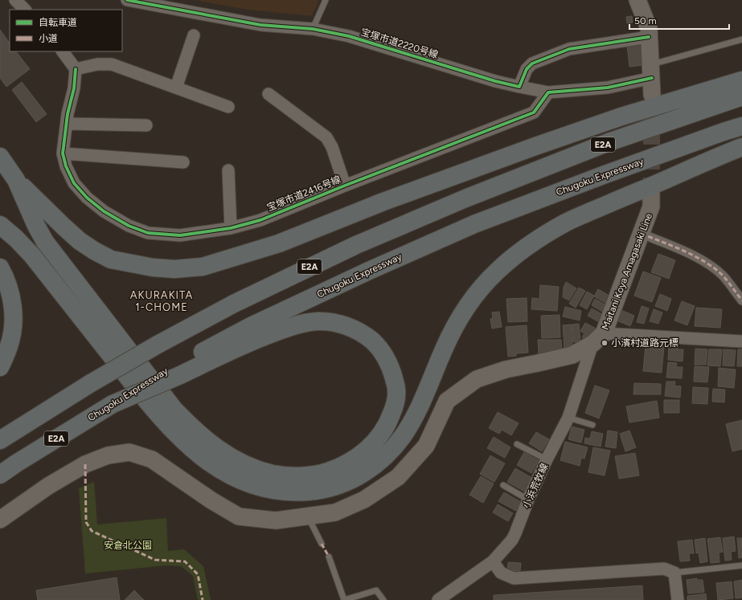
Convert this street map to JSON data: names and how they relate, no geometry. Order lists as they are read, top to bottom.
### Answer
{
  "streets": {
    "highway": ["E2A", "Chugoku Expressway"],
    "main road": ["Maitani Koya Amagasaki Line"],
    "street": ["宝塚市道2220号線", "宝塚市道2416号線", "小浜荒牧線"]
  },
  "crossings": [
    ["宝塚市道2220号線", "宝塚市道2416号線"],
    ["Maitani Koya Amagasaki Line", "小浜荒牧線"]
  ],
  "districts": ["AKURAKITA 1-CHOME"],
  "parks": ["安倉北公園"],
  "places": ["小濱村道路元標"],
  "legend": ["自転車道", "小道"],
  "scale_bar": "50 m"
}
